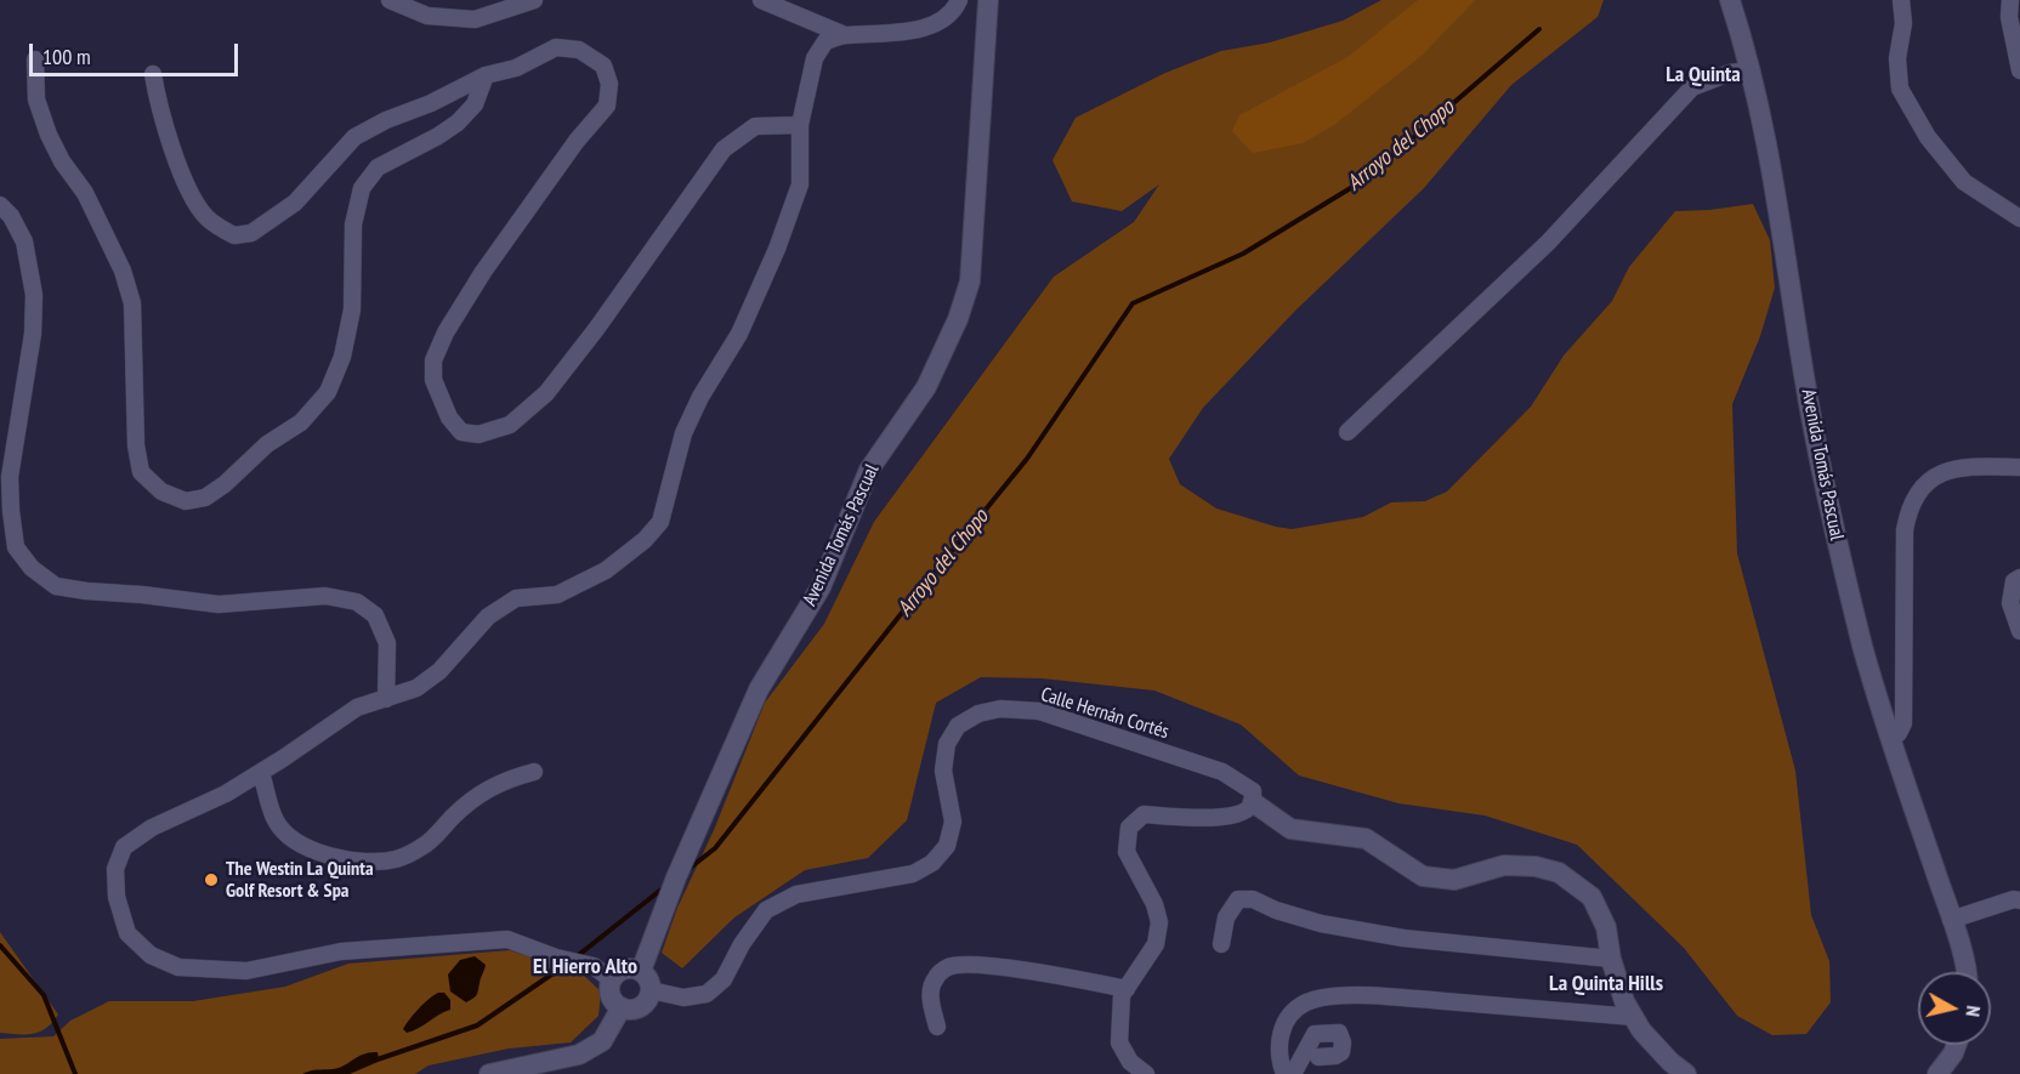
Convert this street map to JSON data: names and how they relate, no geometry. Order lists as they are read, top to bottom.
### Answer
{
  "streets": {
    "street": ["Avenida Tomás Pascual", "Calle Hernán Cortés"]
  },
  "crossings": [
    ["Avenida Tomás Pascual", "Calle Hernán Cortés"]
  ],
  "districts": ["La Quinta", "El Hierro Alto", "La Quinta Hills"],
  "water": ["Arroyo del Chopo"],
  "places": ["The Westin La Quinta Golf Resort & Spa"],
  "scale_bar": "100 m",
  "north": "right"
}
